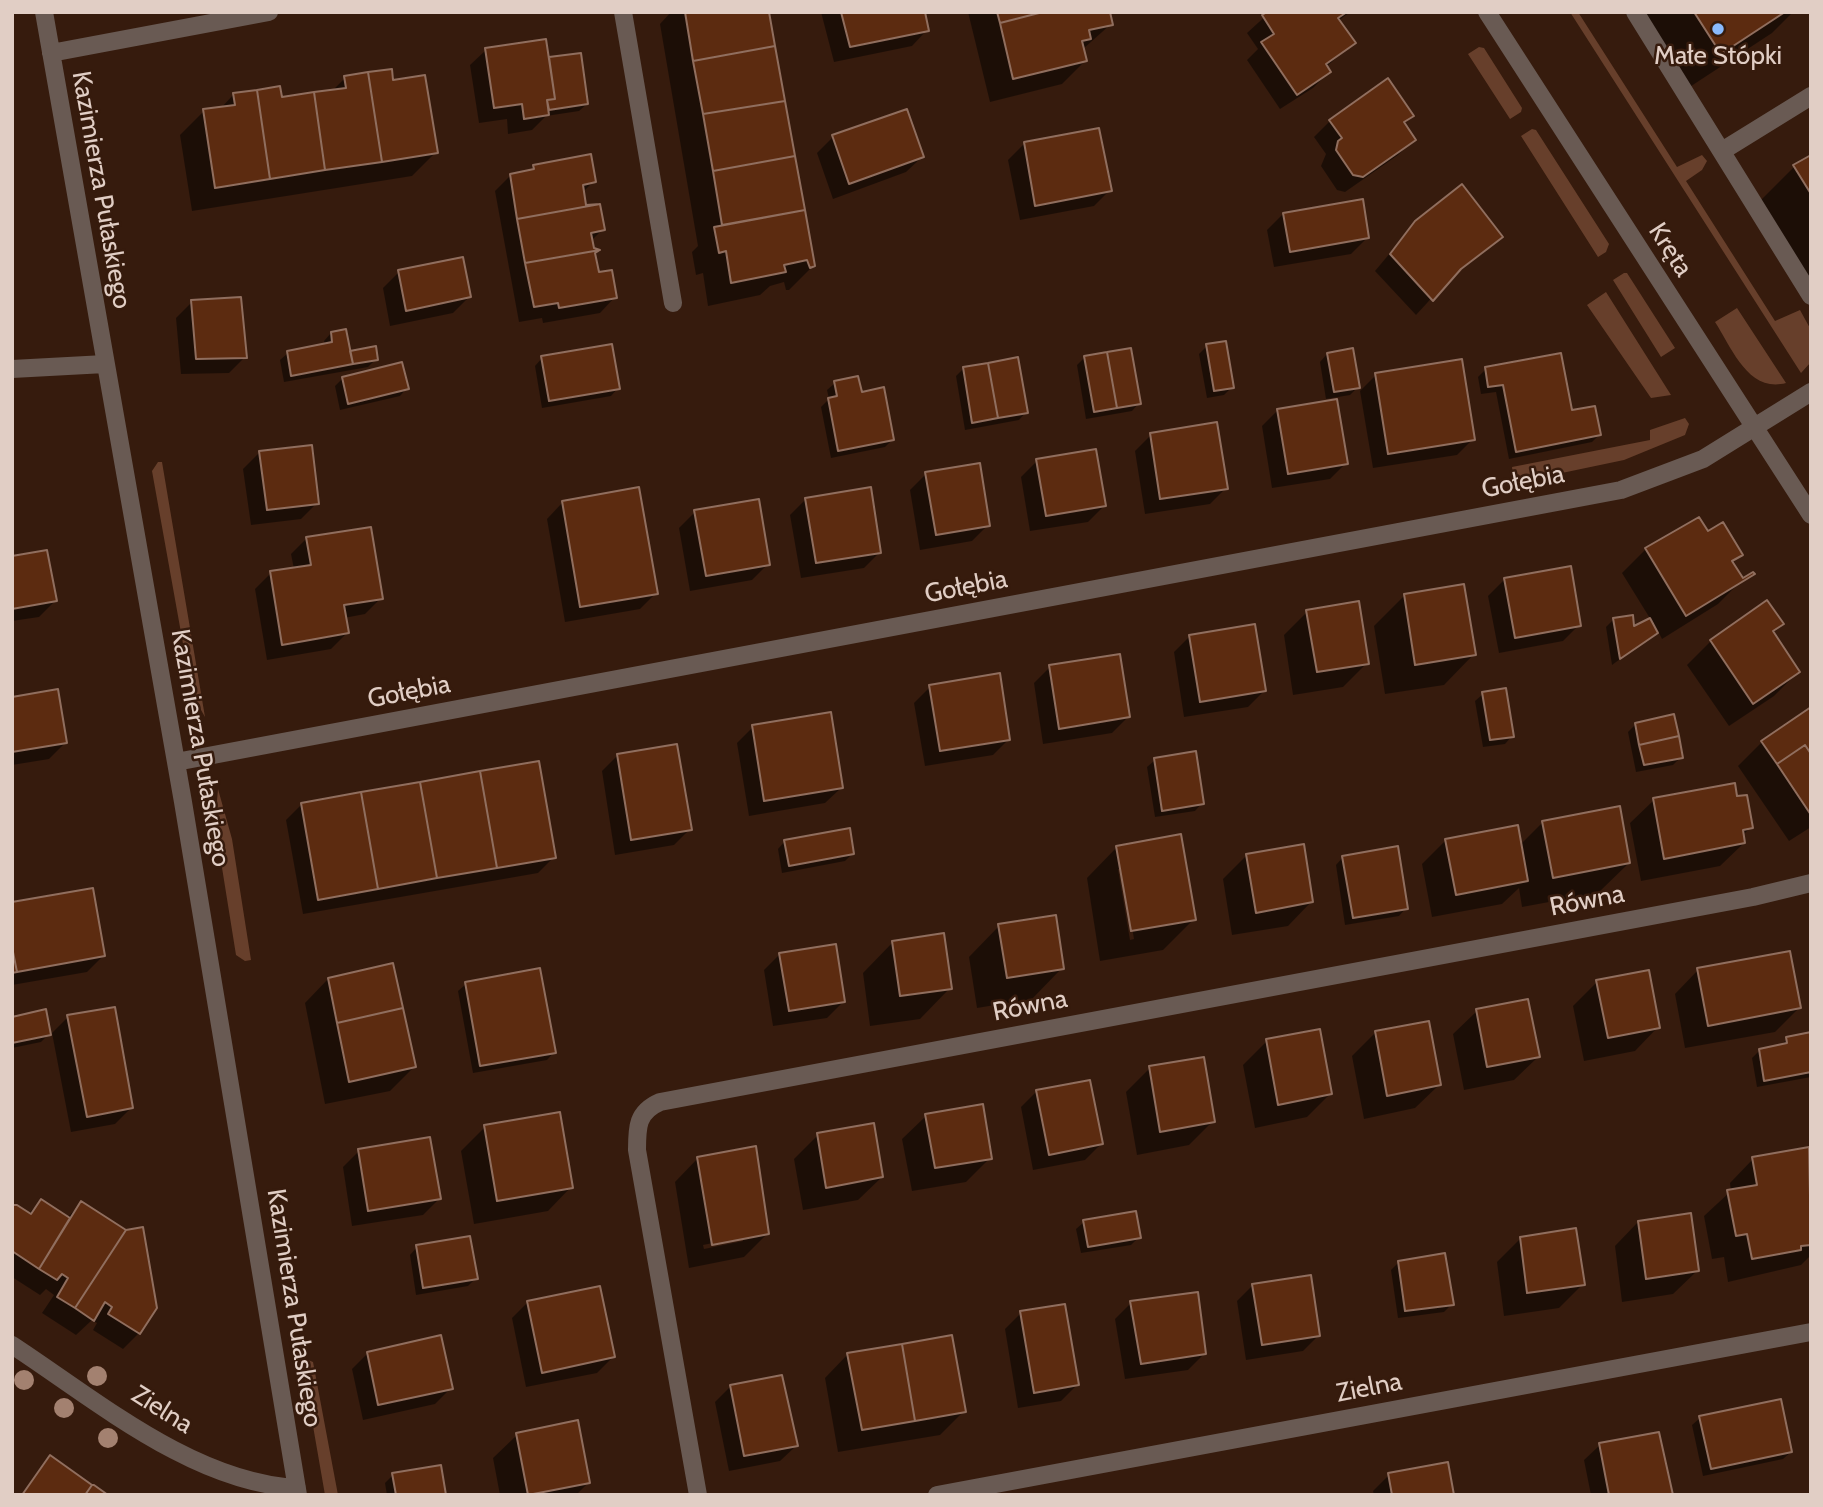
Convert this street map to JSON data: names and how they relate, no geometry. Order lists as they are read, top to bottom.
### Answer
{
  "streets": {
    "street": [
      "Kazimierza Pułaskiego",
      "Kręta",
      "Gołębia",
      "Równa",
      "Zielna"
    ]
  },
  "crossings": [
    ["Kazimierza Pułaskiego", "Gołębia"],
    ["Kazimierza Pułaskiego", "Zielna"],
    ["Kręta", "Gołębia"]
  ],
  "places": ["Małe Stópki"]
}
